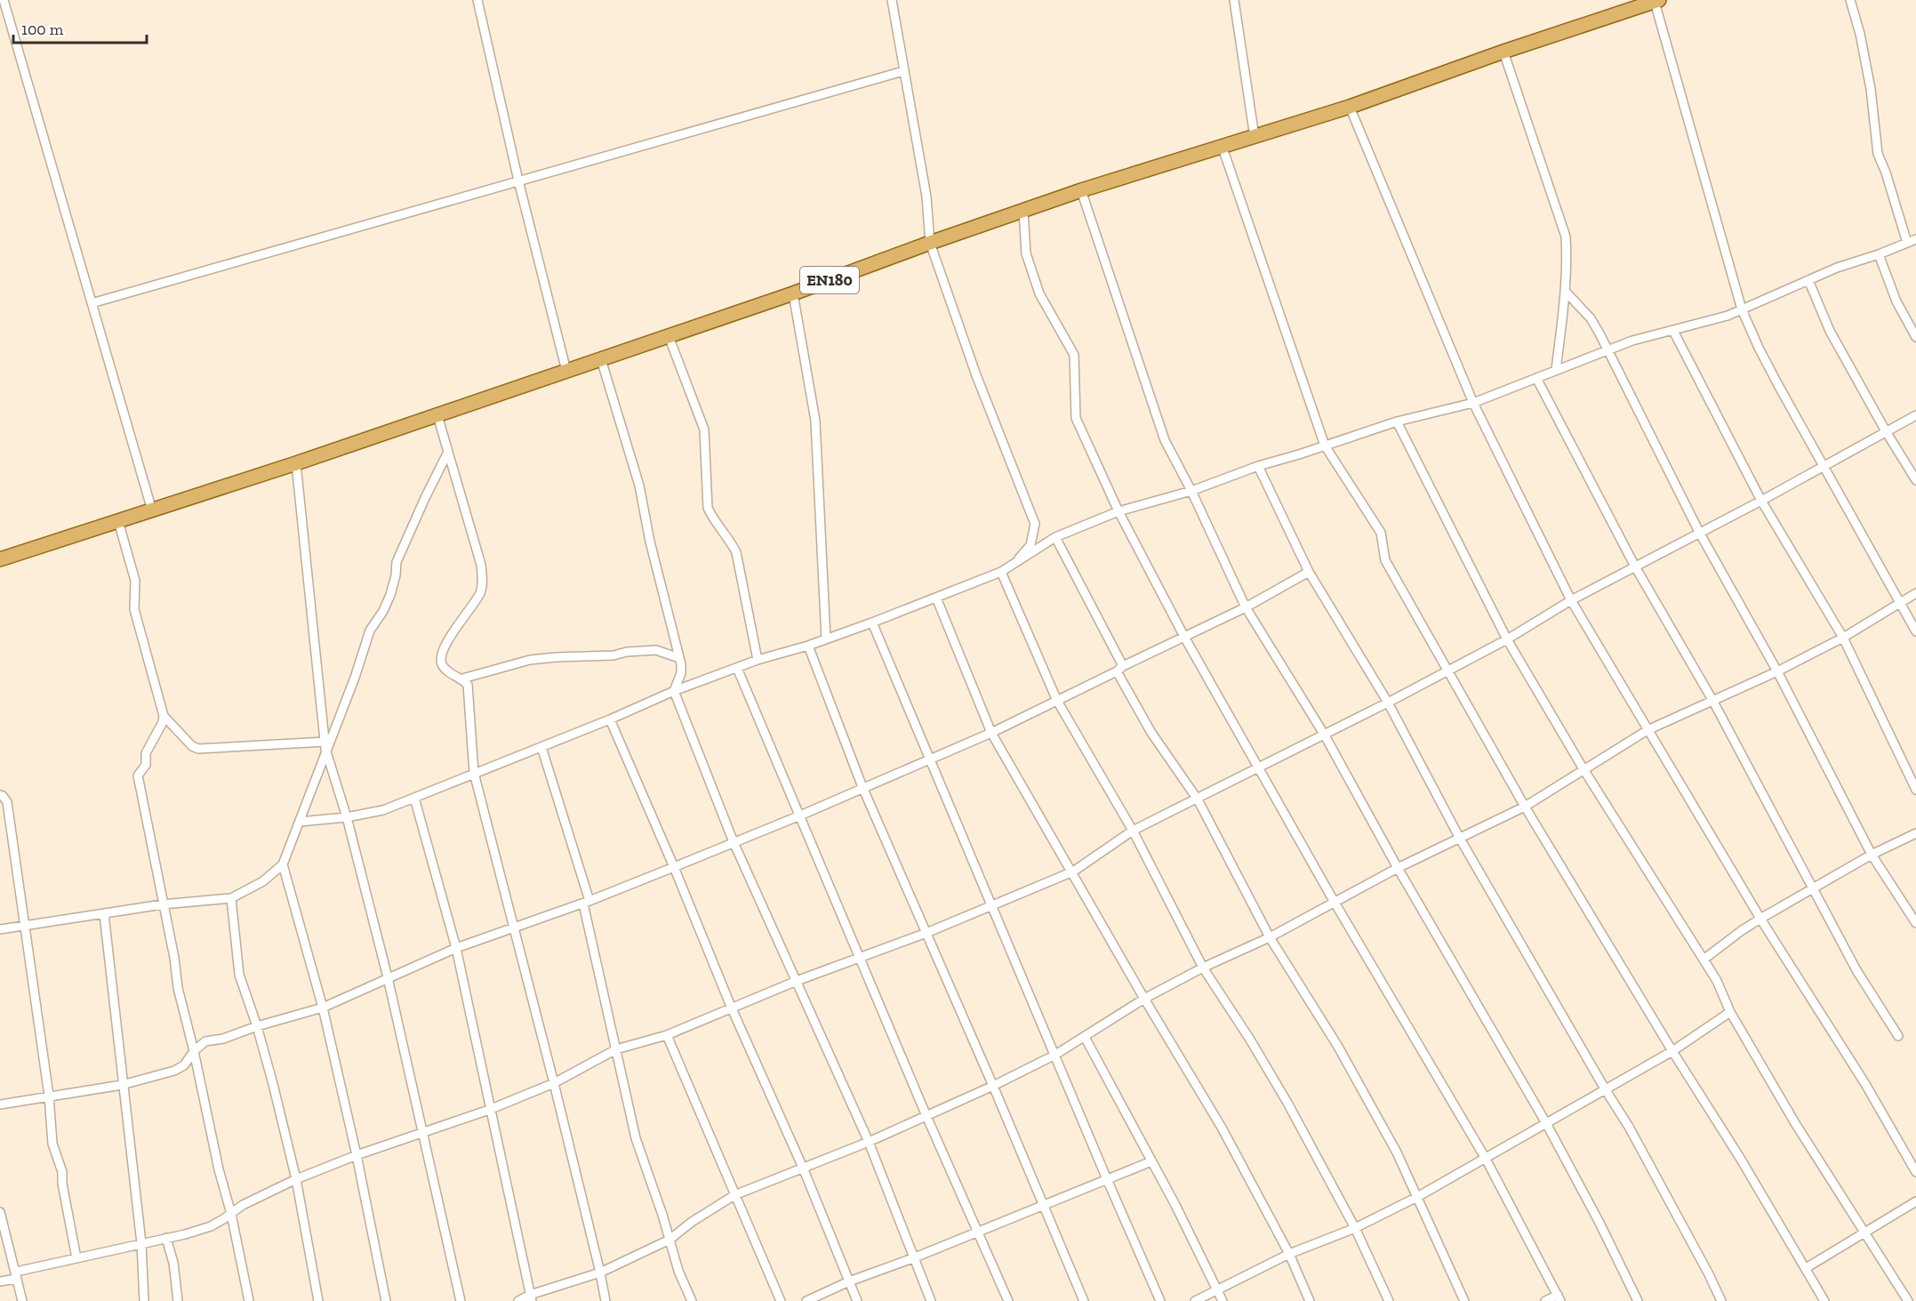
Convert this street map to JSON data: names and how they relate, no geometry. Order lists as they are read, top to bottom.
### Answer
{
  "streets": {
    "main road": ["EN180"]
  },
  "scale_bar": "100 m"
}
